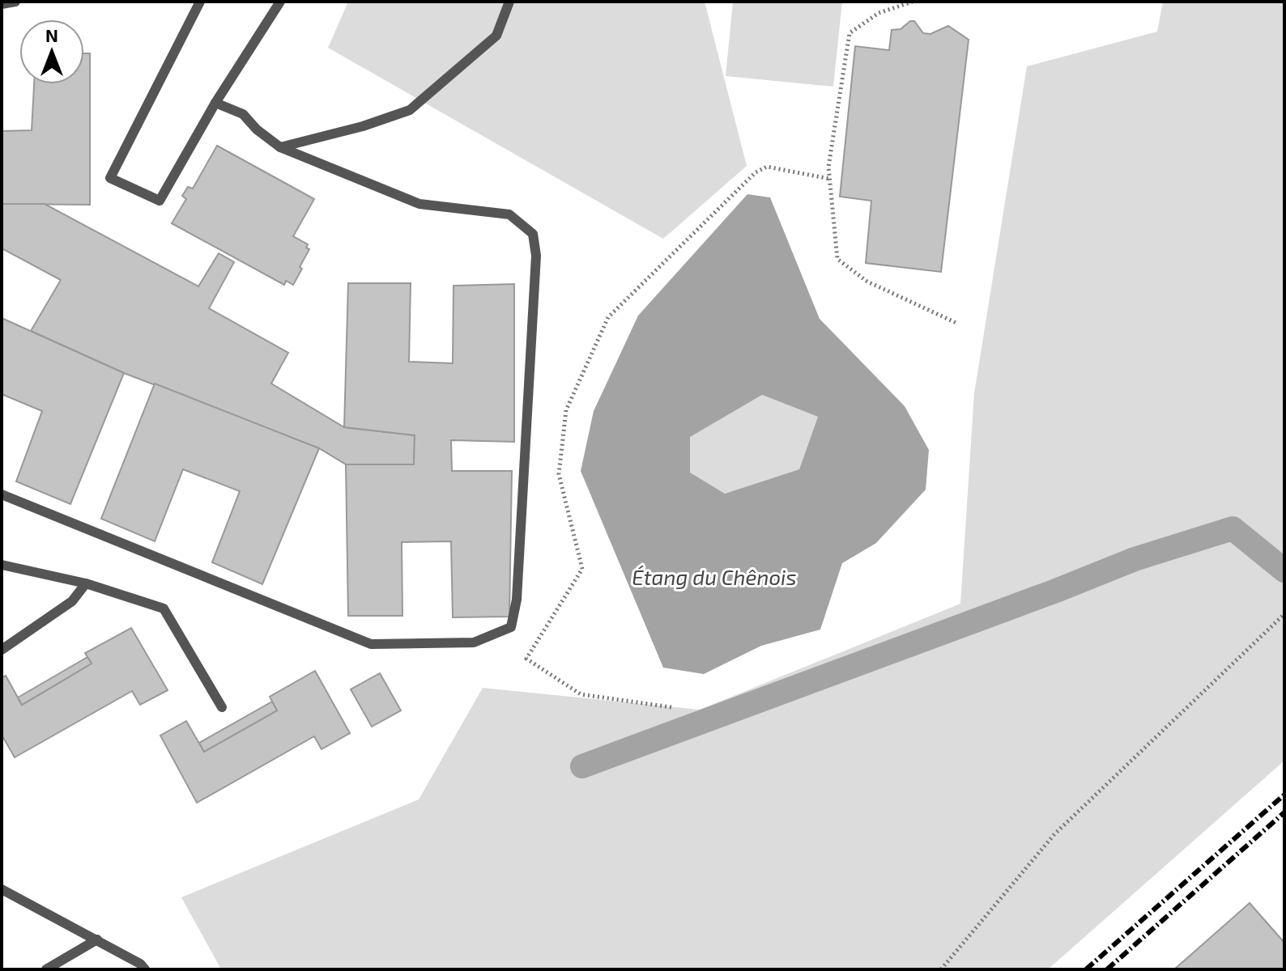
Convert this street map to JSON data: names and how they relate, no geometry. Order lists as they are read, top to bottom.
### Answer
{
  "water": ["Étang du Chênois"],
  "north": "top"
}
